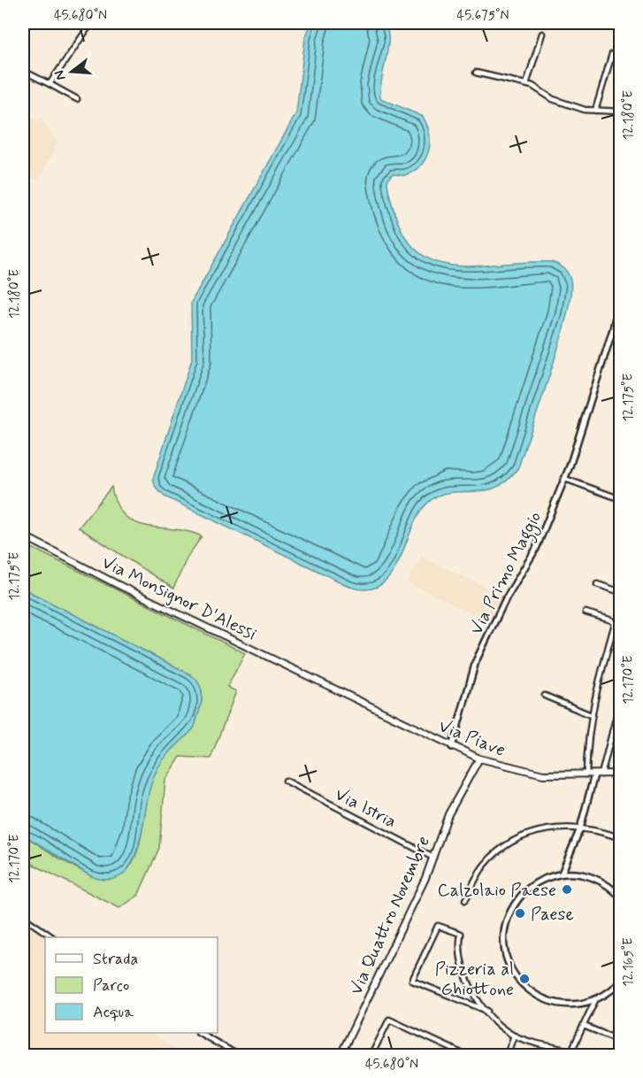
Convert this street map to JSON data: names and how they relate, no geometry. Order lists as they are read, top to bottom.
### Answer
{
  "streets": {
    "main road": ["Via Monsignor D'Alessi", "Via Piave", "Via Quattro Novembre"],
    "street": ["Via Primo Maggio", "Via Istria"]
  },
  "crossings": [
    ["Via Primo Maggio", "Via Piave"],
    ["Via Monsignor D'Alessi", "Via Piave"],
    ["Via Piave", "Via Quattro Novembre"],
    ["Via Istria", "Via Quattro Novembre"]
  ],
  "places": ["Calzolaio Paese", "Paese", "Pizzeria al Ghiottone"],
  "legend": ["Strada", "Parco", "Acqua"],
  "north": "left",
  "coordinates": [
    "45.680°N",
    "45.675°N",
    "12.180°E",
    "12.175°E",
    "12.170°E",
    "12.165°E"
  ]
}
